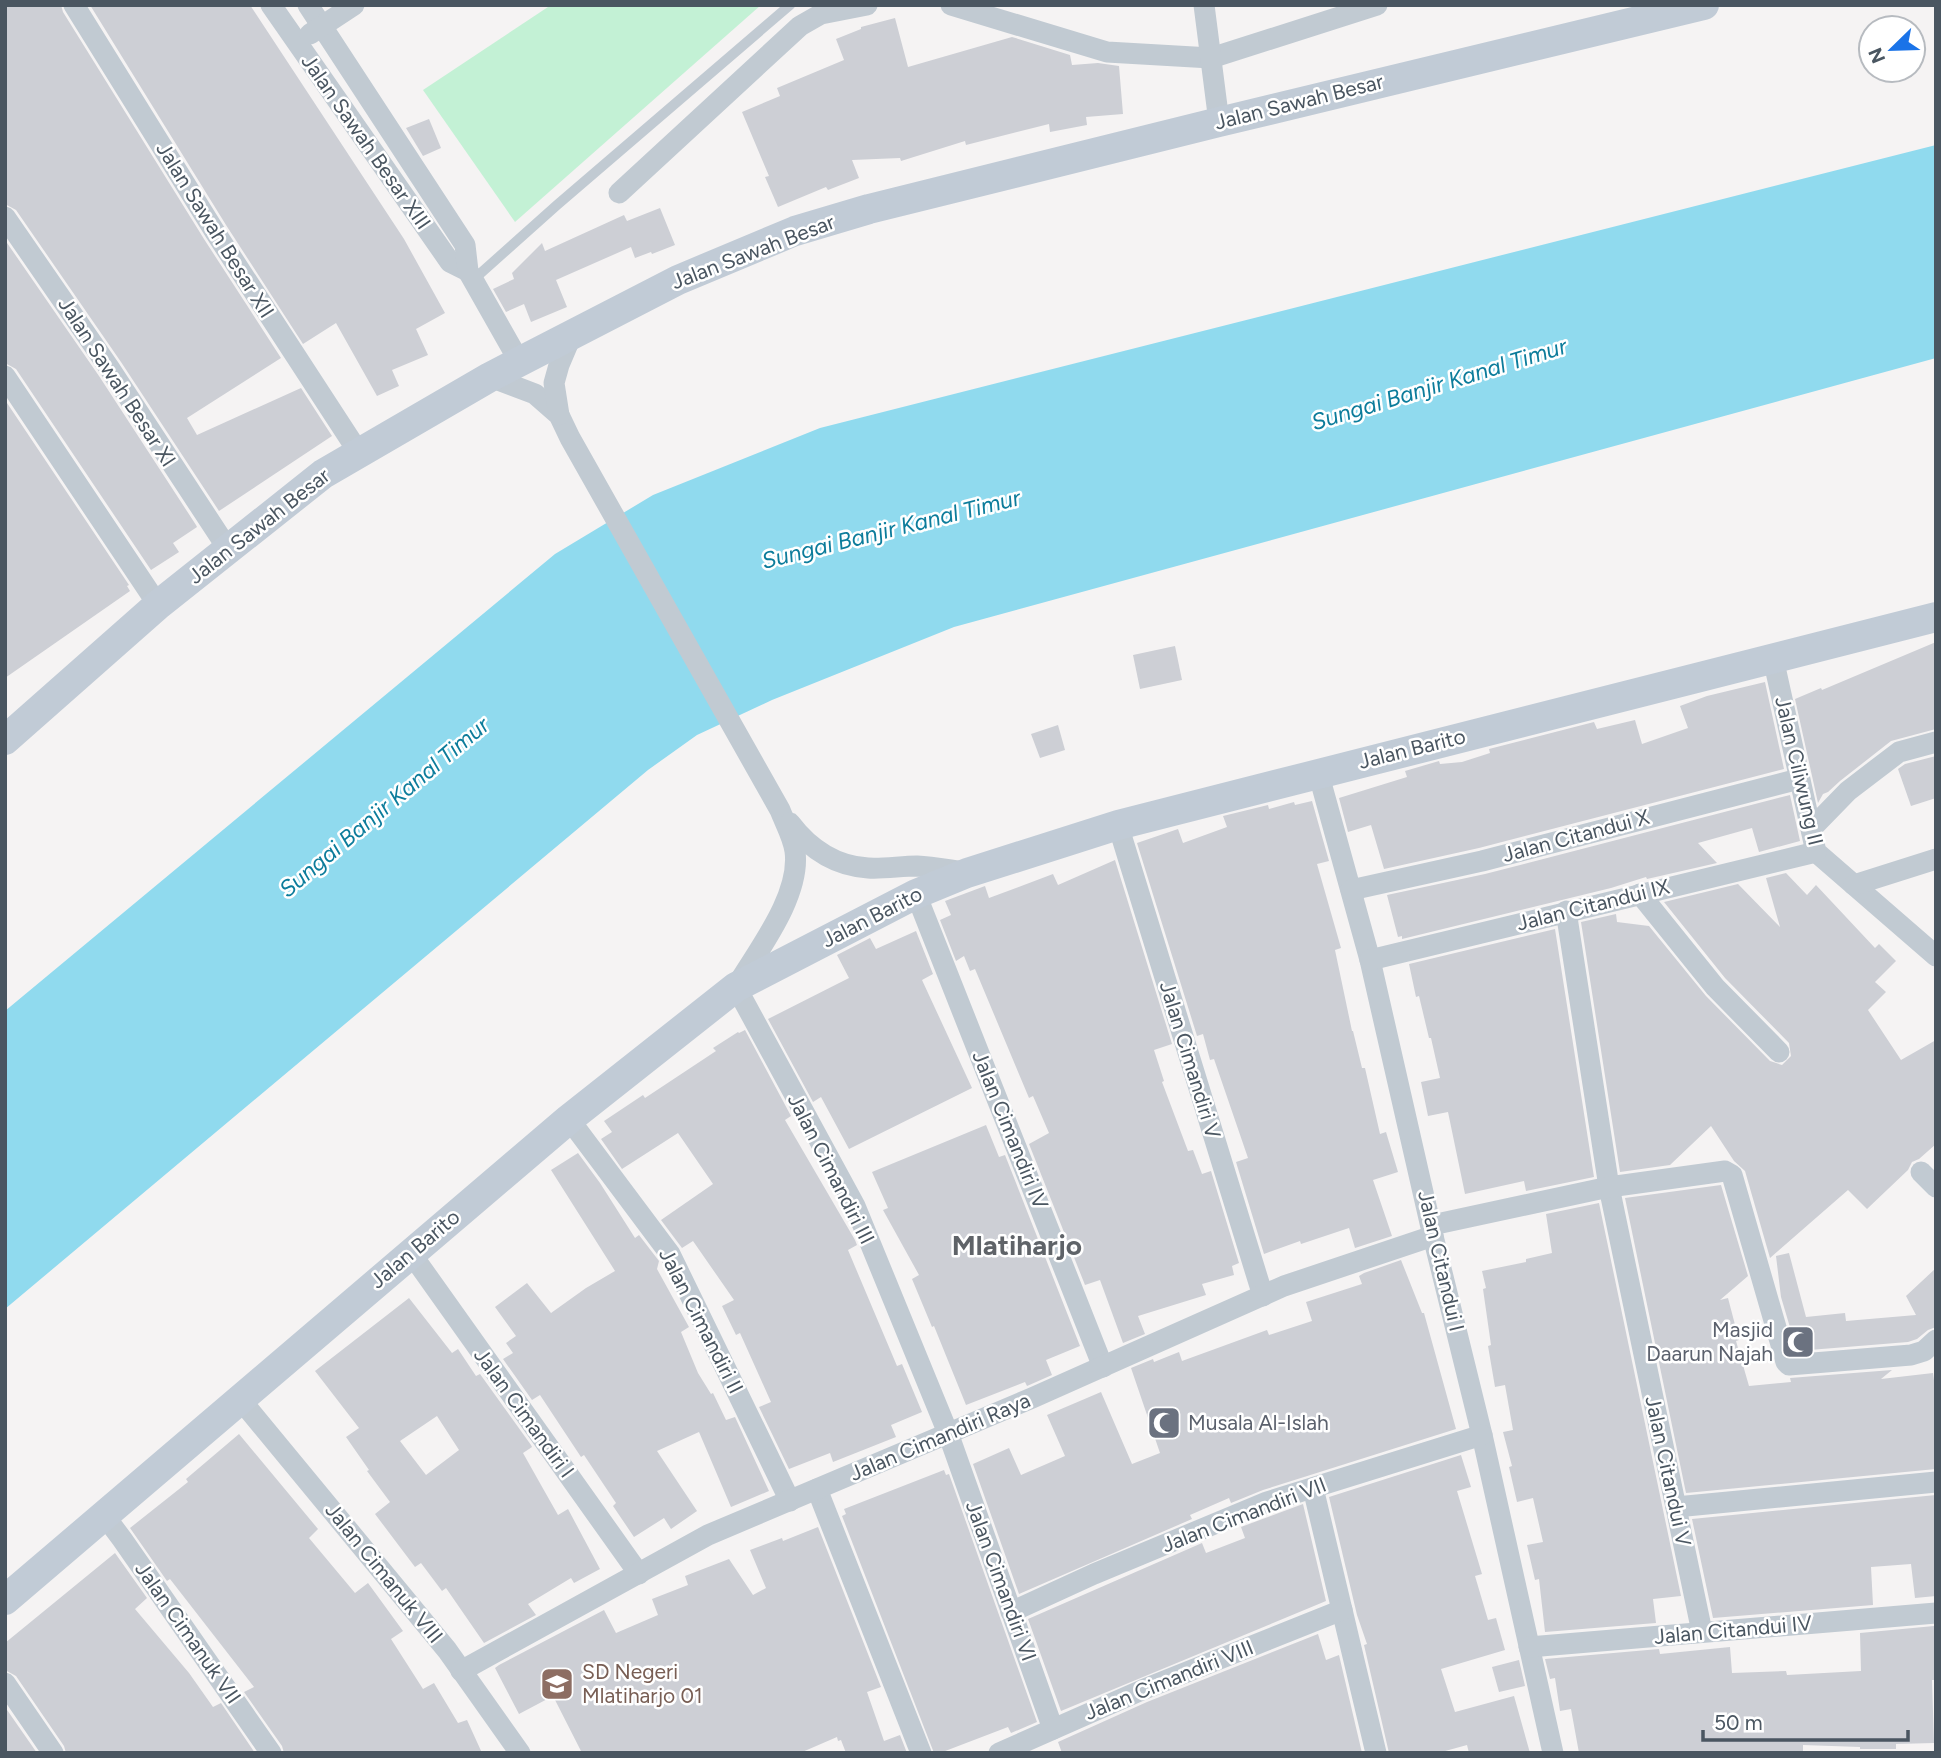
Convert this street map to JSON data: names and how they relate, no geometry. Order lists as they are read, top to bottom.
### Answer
{
  "streets": {
    "street": [
      "Jalan Sawah Besar",
      "Jalan Sawah Besar XIII",
      "Jalan Sawah Besar XII",
      "Jalan Sawah Besar XI",
      "Jalan Barito",
      "Jalan Ciliwung II",
      "Jalan Citandui X",
      "Jalan Citandui IX",
      "Jalan Cimandiri V",
      "Jalan Cimandiri IV",
      "Jalan Cimandiri III",
      "Jalan Citandui I",
      "Jalan Cimandiri II",
      "Jalan Cimandiri I",
      "Jalan Cimandiri Raya",
      "Jalan Citandui V",
      "Jalan Cimandiri VII",
      "Jalan Cimanuk VIII",
      "Jalan Cimandiri VI",
      "Jalan Citandui IV",
      "Jalan Cimanuk VII",
      "Jalan Cimandiri VIII"
    ]
  },
  "crossings": [
    ["Jalan Sawah Besar", "Jalan Sawah Besar XIII"],
    ["Jalan Sawah Besar", "Jalan Sawah Besar XII"],
    ["Jalan Sawah Besar", "Jalan Sawah Besar XI"],
    ["Jalan Barito", "Jalan Ciliwung II"],
    ["Jalan Barito", "Jalan Cimandiri V"],
    ["Jalan Barito", "Jalan Cimandiri IV"],
    ["Jalan Barito", "Jalan Cimandiri III"],
    ["Jalan Barito", "Jalan Citandui I"],
    ["Jalan Barito", "Jalan Cimandiri II"],
    ["Jalan Barito", "Jalan Cimandiri I"],
    ["Jalan Barito", "Jalan Cimanuk VIII"],
    ["Jalan Barito", "Jalan Cimanuk VII"],
    ["Jalan Ciliwung II", "Jalan Citandui X"],
    ["Jalan Ciliwung II", "Jalan Citandui IX"],
    ["Jalan Citandui X", "Jalan Citandui I"],
    ["Jalan Citandui IX", "Jalan Citandui I"],
    ["Jalan Citandui IX", "Jalan Citandui V"],
    ["Jalan Cimandiri V", "Jalan Cimandiri Raya"],
    ["Jalan Cimandiri IV", "Jalan Cimandiri Raya"],
    ["Jalan Cimandiri III", "Jalan Cimandiri Raya"],
    ["Jalan Cimandiri III", "Jalan Cimandiri VI"],
    ["Jalan Citandui I", "Jalan Cimandiri Raya"],
    ["Jalan Citandui I", "Jalan Cimandiri VII"],
    ["Jalan Citandui I", "Jalan Citandui IV"],
    ["Jalan Cimandiri II", "Jalan Cimandiri Raya"],
    ["Jalan Cimandiri I", "Jalan Cimandiri Raya"],
    ["Jalan Cimandiri Raya", "Jalan Citandui V"],
    ["Jalan Cimandiri Raya", "Jalan Cimanuk VIII"],
    ["Jalan Cimandiri Raya", "Jalan Cimandiri VI"],
    ["Jalan Citandui V", "Jalan Citandui IV"],
    ["Jalan Cimandiri VII", "Jalan Cimandiri VI"],
    ["Jalan Cimandiri VI", "Jalan Cimandiri VIII"]
  ],
  "districts": ["Mlatiharjo"],
  "water": ["Sungai Banjir Kanal Timur"],
  "places": {
    "mosque": ["Masjid Daarun Najah", "Musala Al-Islah"],
    "school or university": ["SD Negeri Mlatiharjo 01"]
  },
  "scale_bar": "50 m",
  "north": "bottom left"
}
